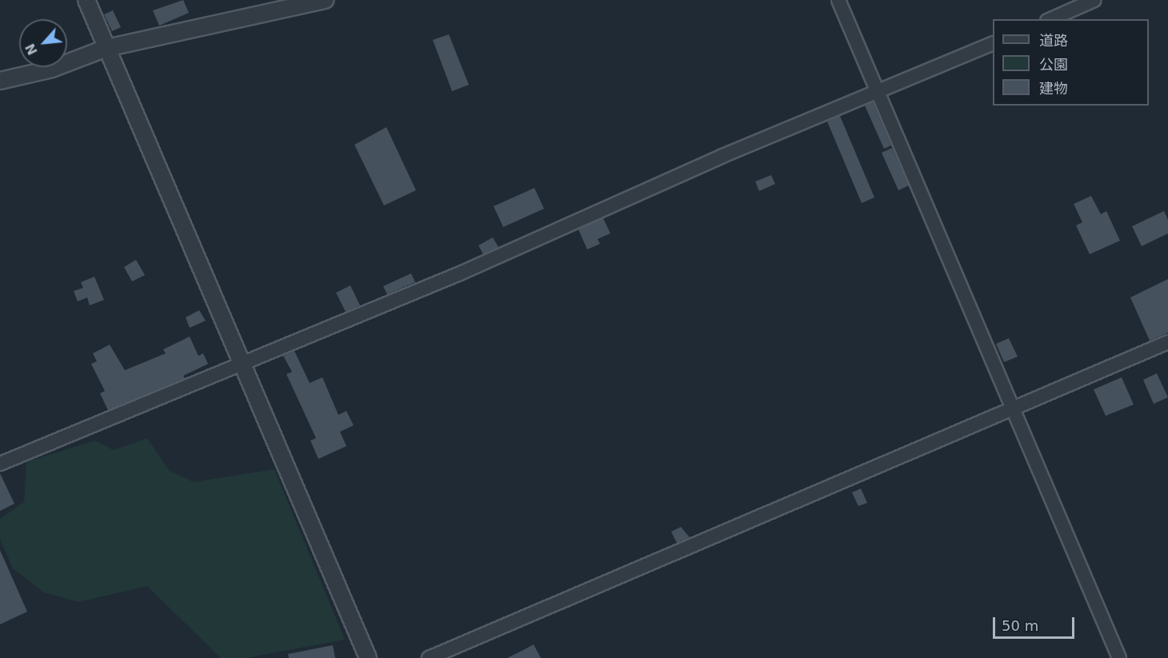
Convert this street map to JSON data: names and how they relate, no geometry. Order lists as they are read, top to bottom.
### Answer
{
  "legend": ["道路", "公園", "建物"],
  "scale_bar": "50 m",
  "north": "bottom left"
}
